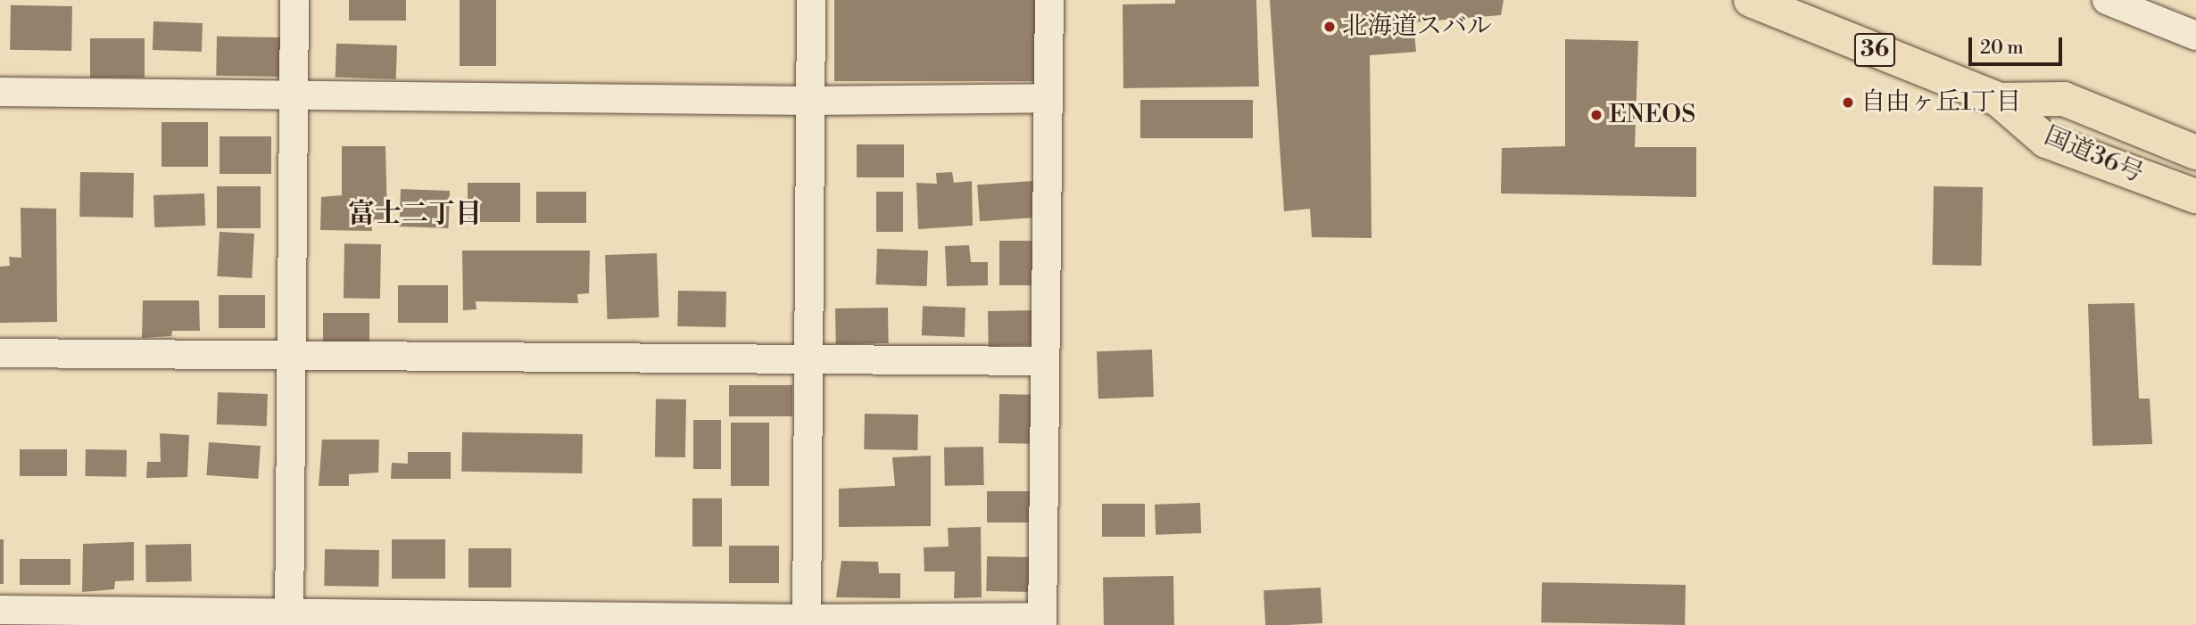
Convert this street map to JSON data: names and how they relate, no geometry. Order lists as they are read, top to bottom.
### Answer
{
  "streets": {
    "highway": ["36", "国道36号"]
  },
  "districts": ["富士二丁目"],
  "places": ["北海道スバル", "自由ヶ丘1丁目", "ENEOS"],
  "scale_bar": "20 m"
}
